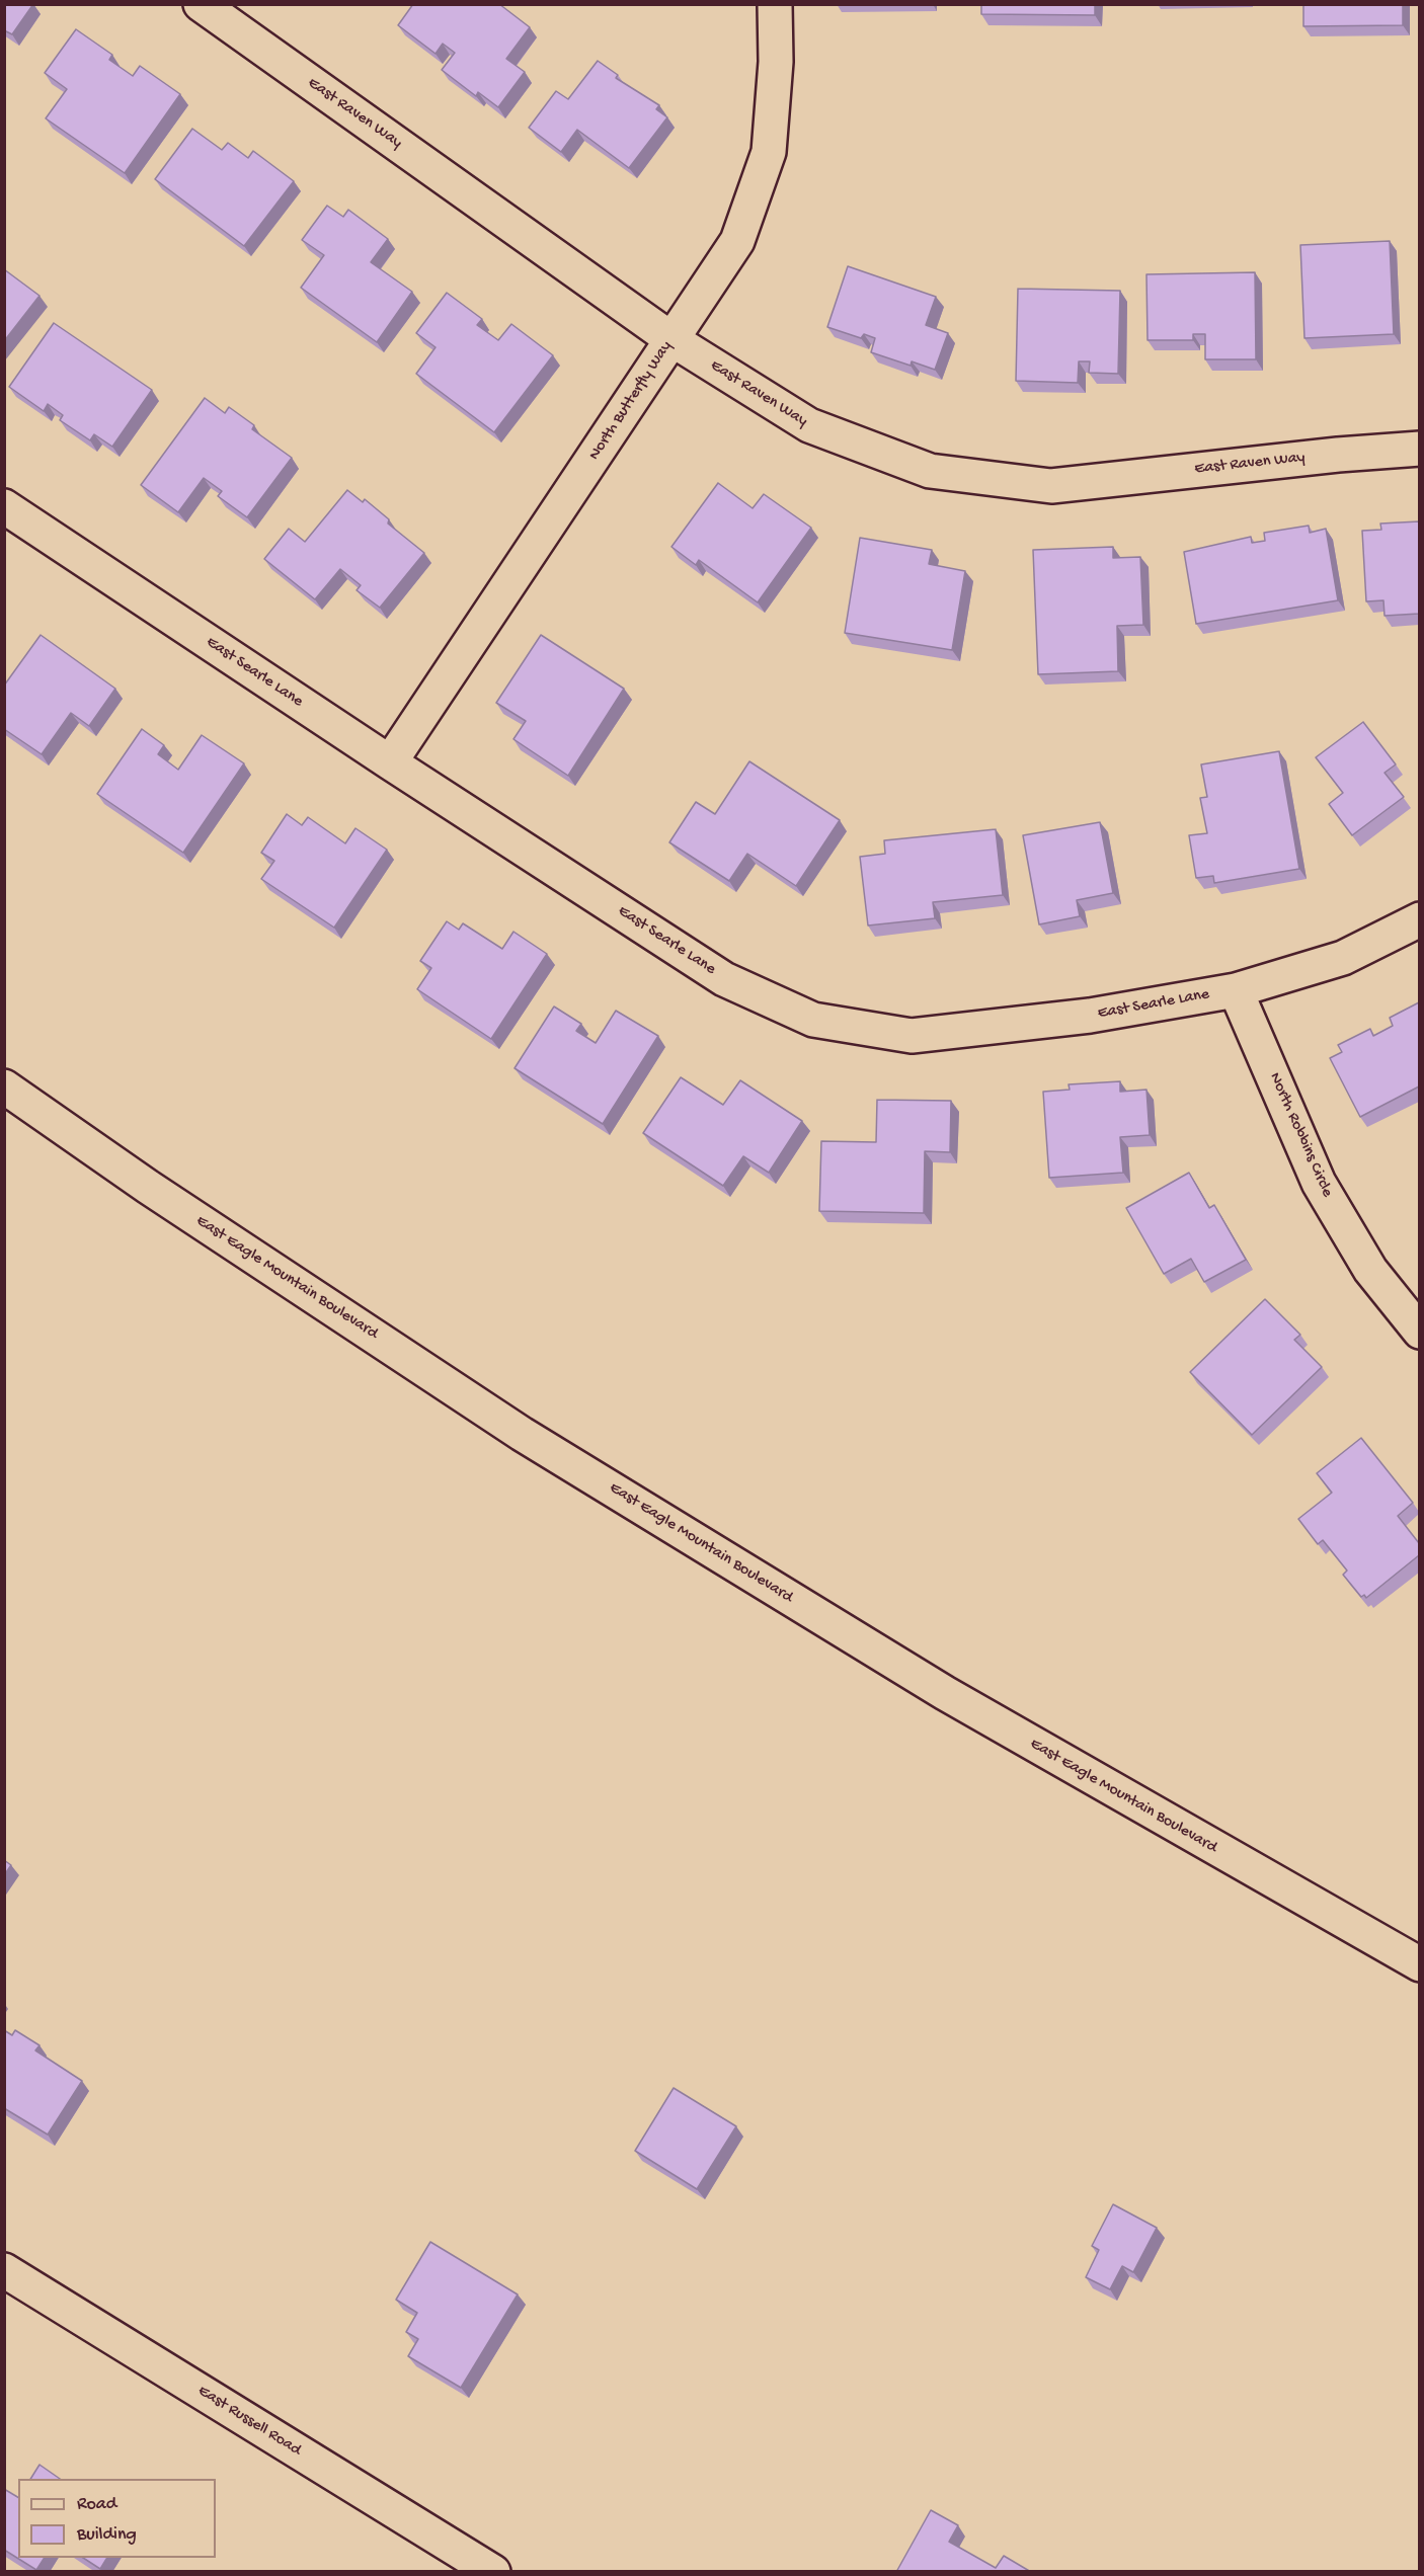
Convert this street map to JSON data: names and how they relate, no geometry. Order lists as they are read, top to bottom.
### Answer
{
  "streets": {
    "street": [
      "East Raven Way",
      "North Butterfly Way",
      "East Searle Lane",
      "North Robbins Circle",
      "East Eagle Mountain Boulevard",
      "East Russell Road"
    ]
  },
  "crossings": [
    ["East Raven Way", "North Butterfly Way"],
    ["North Butterfly Way", "East Searle Lane"],
    ["East Searle Lane", "North Robbins Circle"]
  ],
  "legend": ["Road", "Building"]
}
